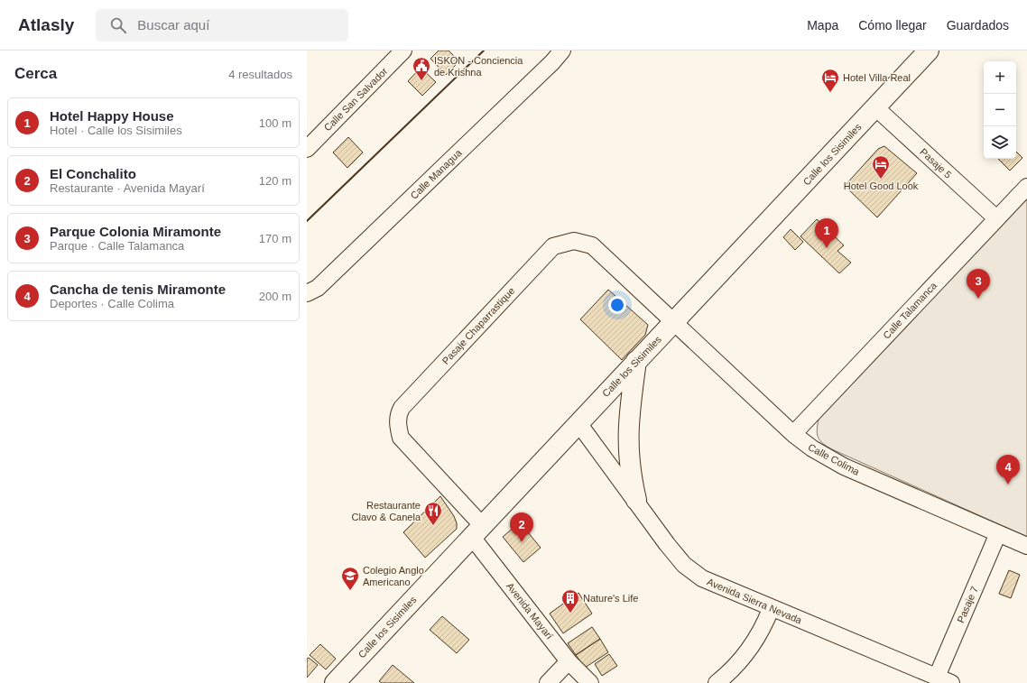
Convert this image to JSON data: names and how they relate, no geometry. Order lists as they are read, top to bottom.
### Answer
{
  "streets": {
    "main road": ["Calle los Sisimiles"],
    "street": [
      "Calle San Salvador",
      "Pasaje 5",
      "Calle Managua",
      "Calle Talamanca",
      "Pasaje Chaparrastique",
      "Calle Colima",
      "Avenida Sierra Nevada",
      "Pasaje 7",
      "Avenida Mayarí"
    ]
  },
  "crossings": [
    ["Calle los Sisimiles", "Pasaje 5"],
    ["Calle los Sisimiles", "Pasaje Chaparrastique"],
    ["Calle los Sisimiles", "Calle Colima"],
    ["Calle los Sisimiles", "Avenida Sierra Nevada"],
    ["Calle los Sisimiles", "Avenida Mayarí"],
    ["Pasaje 5", "Calle Talamanca"],
    ["Calle Talamanca", "Calle Colima"],
    ["Pasaje Chaparrastique", "Calle Colima"],
    ["Pasaje Chaparrastique", "Avenida Mayarí"],
    ["Calle Colima", "Pasaje 7"],
    ["Avenida Sierra Nevada", "Pasaje 7"]
  ],
  "places": {
    "public building": ["ISKON - Conciencia de Krishna"],
    "hotel": ["Hotel Villa Real", "Hotel Good Look"],
    "restaurant": ["Restaurante Clavo & Canela"],
    "school or university": ["Colegio Anglo Americano"],
    "building": ["Nature's Life"]
  },
  "page": {
    "header": "Atlasly",
    "search": "Buscar aquí",
    "nav": ["Mapa", "Cómo llegar", "Guardados"],
    "heading": ["Cerca", "4 resultados"],
    "map_buttons": ["+", "−"],
    "list": [
      {
        "mark": "1",
        "name": "Hotel Happy House",
        "note": "Hotel · Calle los Sisimiles",
        "value": "100 m"
      },
      {
        "mark": "2",
        "name": "El Conchalito",
        "note": "Restaurante · Avenida Mayarí",
        "value": "120 m"
      },
      {
        "mark": "3",
        "name": "Parque Colonia Miramonte",
        "note": "Parque · Calle Talamanca",
        "value": "170 m"
      },
      {
        "mark": "4",
        "name": "Cancha de tenis Miramonte",
        "note": "Deportes · Calle Colima",
        "value": "200 m"
      }
    ],
    "pins": [
      "1",
      "3",
      "4",
      "2"
    ]
  }
}
